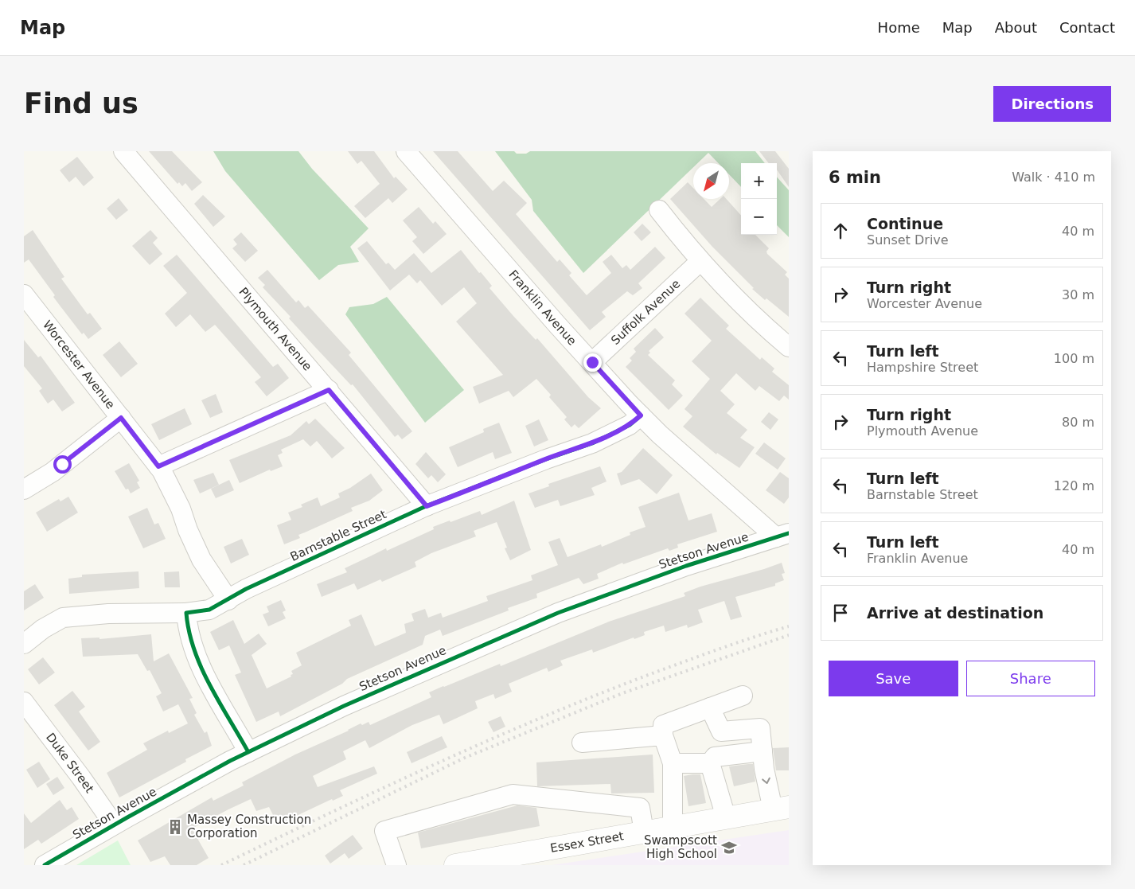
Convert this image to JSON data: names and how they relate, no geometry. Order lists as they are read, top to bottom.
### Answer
{
  "streets": {
    "main road": ["Essex Street"],
    "street": [
      "Franklin Avenue",
      "Suffolk Avenue",
      "Plymouth Avenue",
      "Worcester Avenue",
      "Barnstable Street",
      "Stetson Avenue",
      "Duke Street"
    ]
  },
  "crossings": [
    ["Franklin Avenue", "Suffolk Avenue"],
    ["Franklin Avenue", "Barnstable Street"],
    ["Franklin Avenue", "Stetson Avenue"],
    ["Plymouth Avenue", "Barnstable Street"],
    ["Worcester Avenue", "Barnstable Street"],
    ["Stetson Avenue", "Duke Street"]
  ],
  "places": {
    "building": ["Massey Construction Corporation"],
    "school or university": ["Swampscott High School"]
  },
  "north": "bottom left",
  "page": {
    "header": "Map",
    "nav": [
      "Home",
      "Map",
      "About",
      "Contact"
    ],
    "buttons": [
      "Directions",
      ["Save", "Share"]
    ],
    "title": "Find us",
    "heading": ["6 min", "Walk · 410 m"],
    "map_buttons": ["+", "−"],
    "list": [
      ["Continue", "Sunset Drive", "40 m"],
      ["Turn right", "Worcester Avenue", "30 m"],
      ["Turn left", "Hampshire Street", "100 m"],
      ["Turn right", "Plymouth Avenue", "80 m"],
      ["Turn left", "Barnstable Street", "120 m"],
      ["Turn left", "Franklin Avenue", "40 m"],
      "Arrive at destination"
    ]
  }
}
